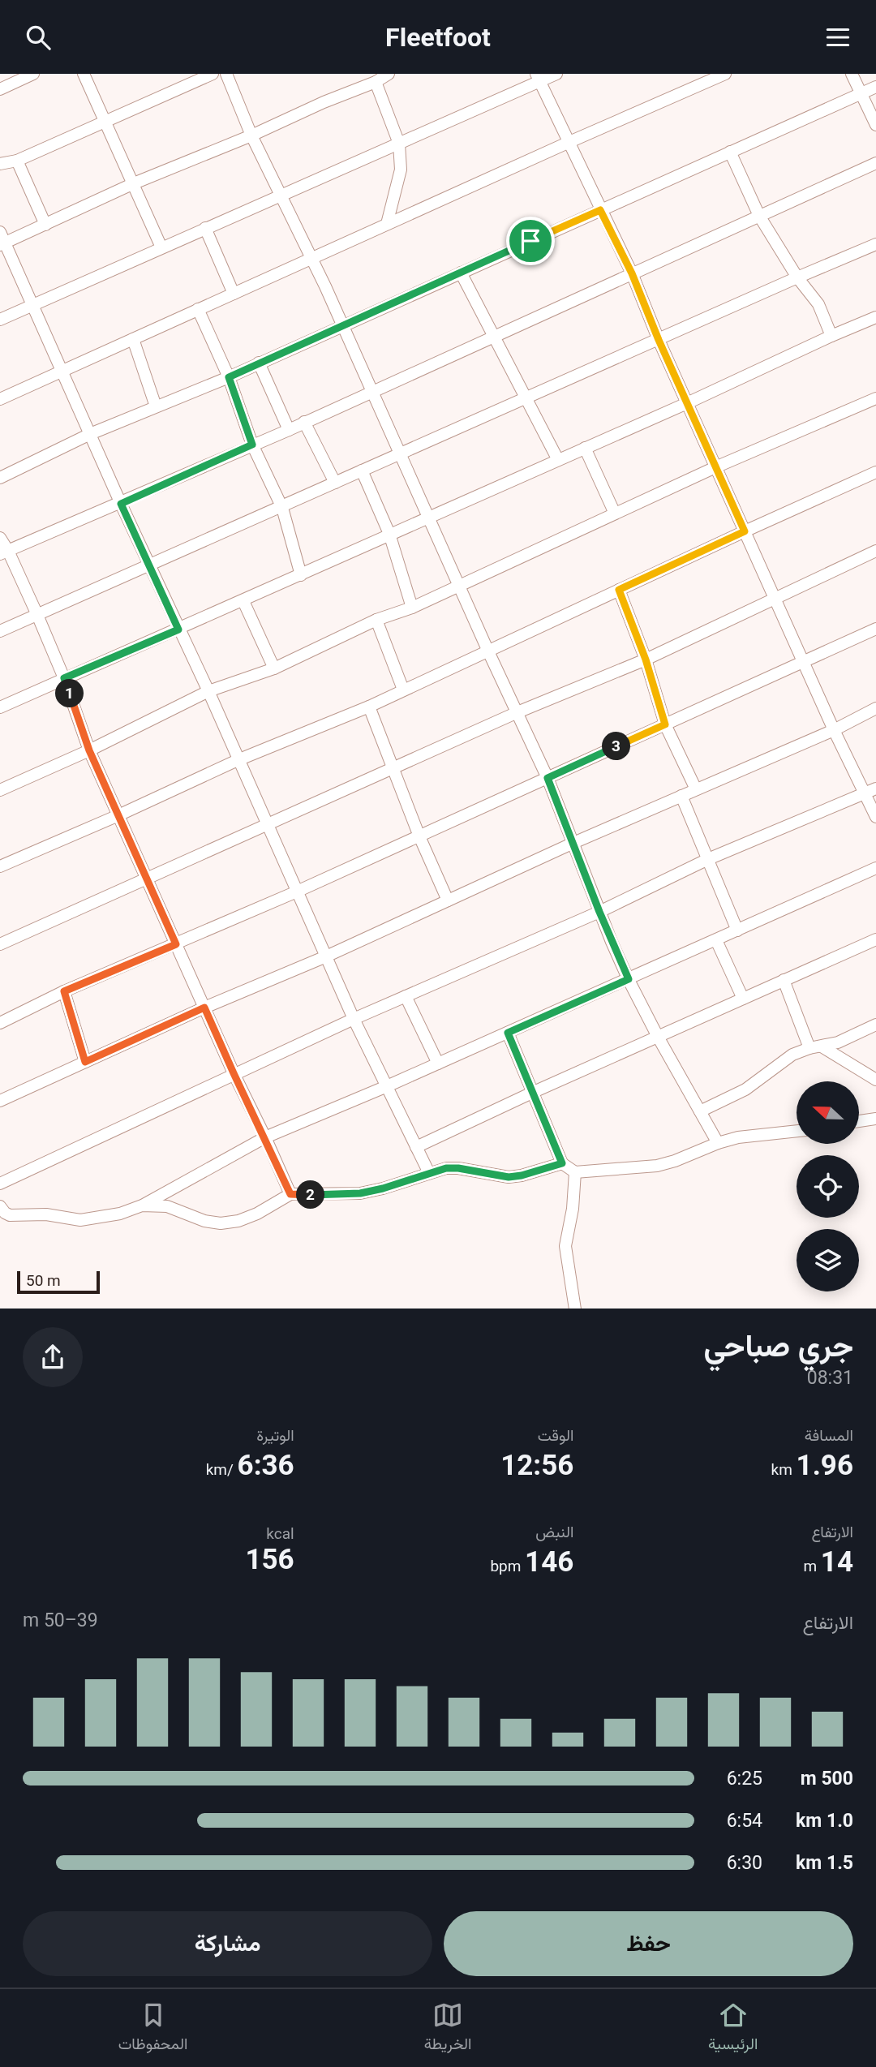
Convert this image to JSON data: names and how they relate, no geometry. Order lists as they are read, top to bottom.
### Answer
{
  "scale_bar": "50 m",
  "north": "left",
  "page": {
    "header": "Fleetfoot",
    "pins": ["1", "3", "2"],
    "scale": "50 m",
    "heading": ["جري صباحي", "08:31"],
    "stats": [
      ["المسافة", "1.96 km"],
      ["الوقت", "12:56"],
      ["الوتيرة", "6:36 /km"],
      ["الارتفاع", "14 m"],
      ["النبض", "146 bpm"],
      ["kcal", "156"]
    ],
    "chart": ["الارتفاع", "39–50 m"],
    "list": [
      {
        "name": "500 m",
        "note": "6:25"
      },
      {
        "name": "1.0 km",
        "note": "6:54"
      },
      {
        "name": "1.5 km",
        "note": "6:30"
      }
    ],
    "buttons": ["حفظ", "مشاركة"],
    "tabs": ["الرئيسية", "الخريطة", "المحفوظات"]
  }
}
